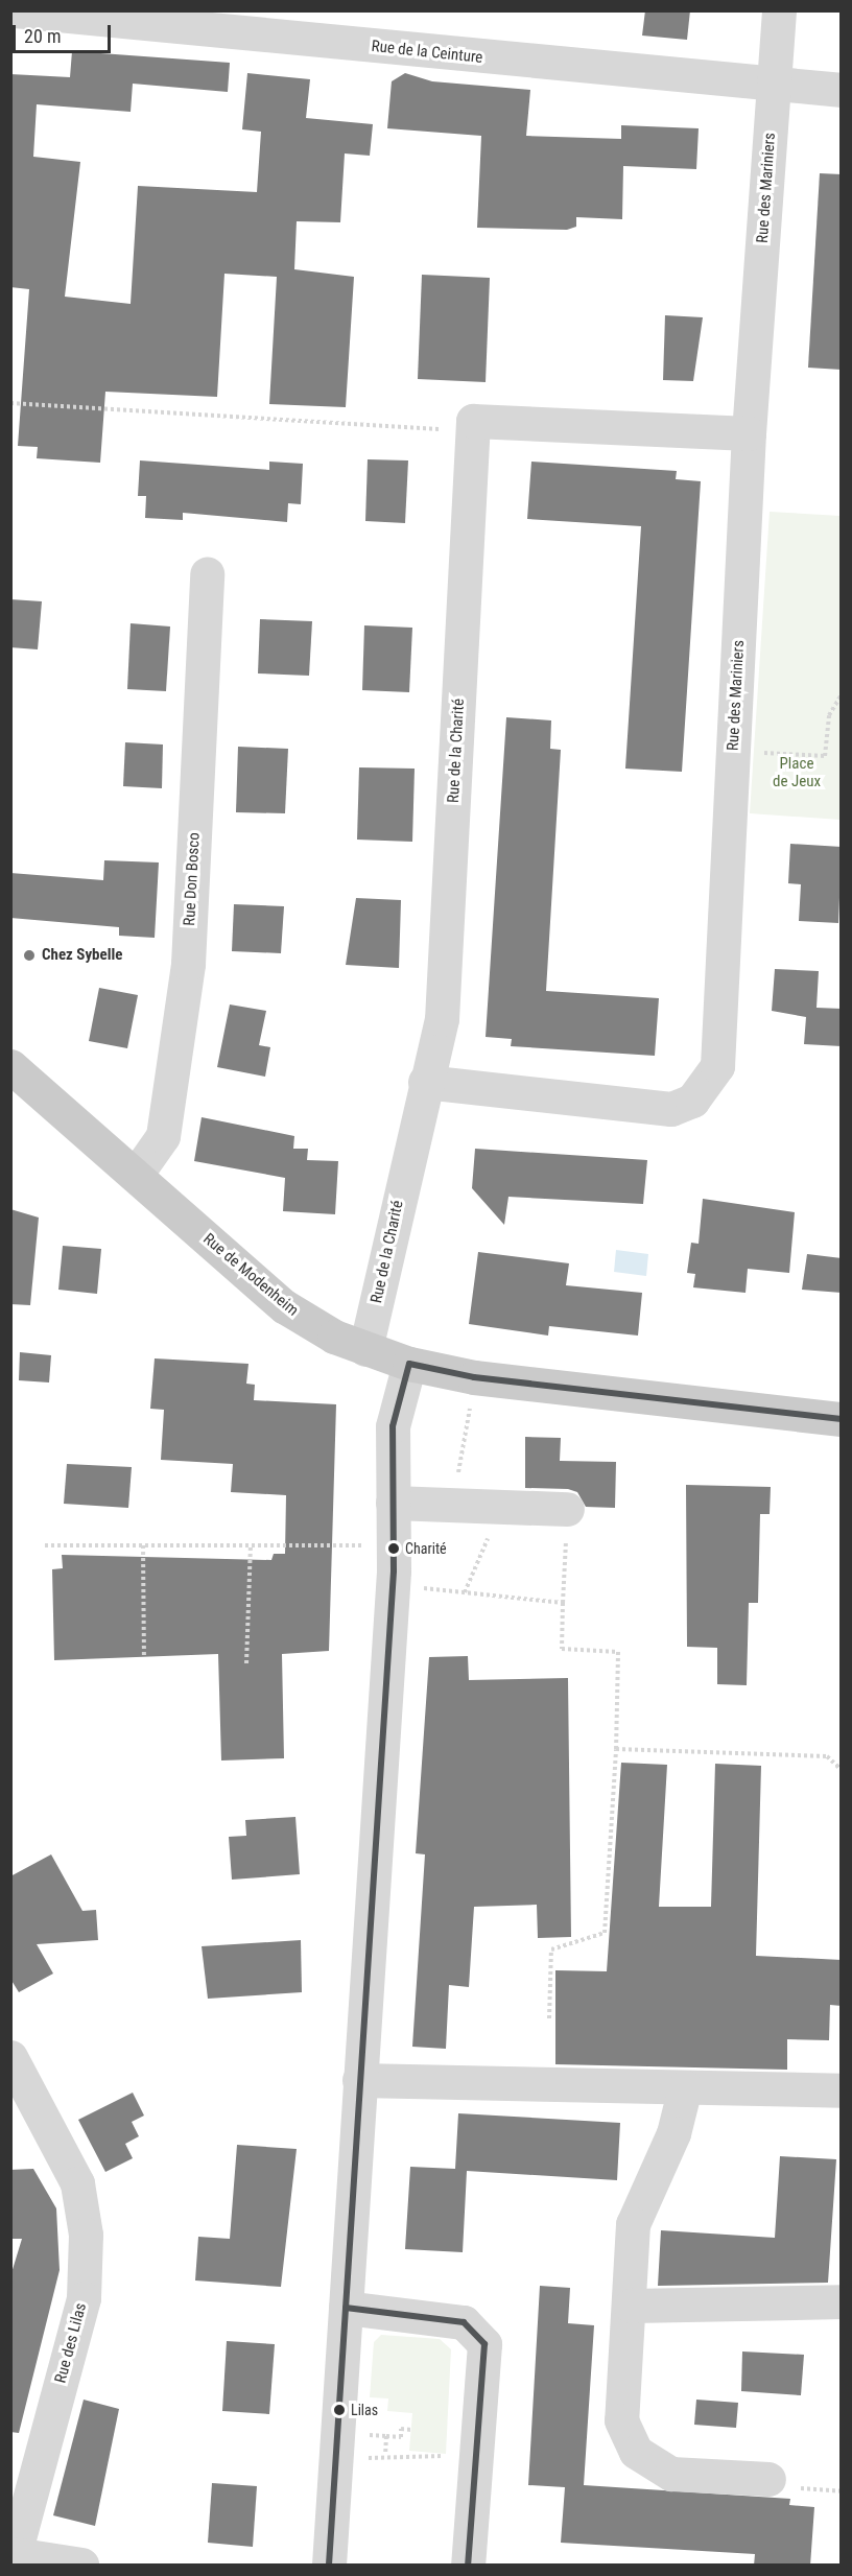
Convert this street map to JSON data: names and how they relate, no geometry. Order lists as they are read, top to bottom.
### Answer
{
  "streets": {
    "main road": ["Rue de Modenheim"],
    "street": [
      "Rue de la Ceinture",
      "Rue des Mariniers",
      "Rue de la Charité",
      "Rue Don Bosco",
      "Rue des Lilas"
    ]
  },
  "crossings": [
    ["Rue de la Ceinture", "Rue des Mariniers"],
    ["Rue des Mariniers", "Rue de la Charité"],
    ["Rue de la Charité", "Rue de Modenheim"],
    ["Rue Don Bosco", "Rue de Modenheim"]
  ],
  "parks": ["Place de Jeux"],
  "places": ["Chez Sybelle", "Charité", "Lilas"],
  "lines": ["transit line 20"],
  "scale_bar": "20 m"
}
